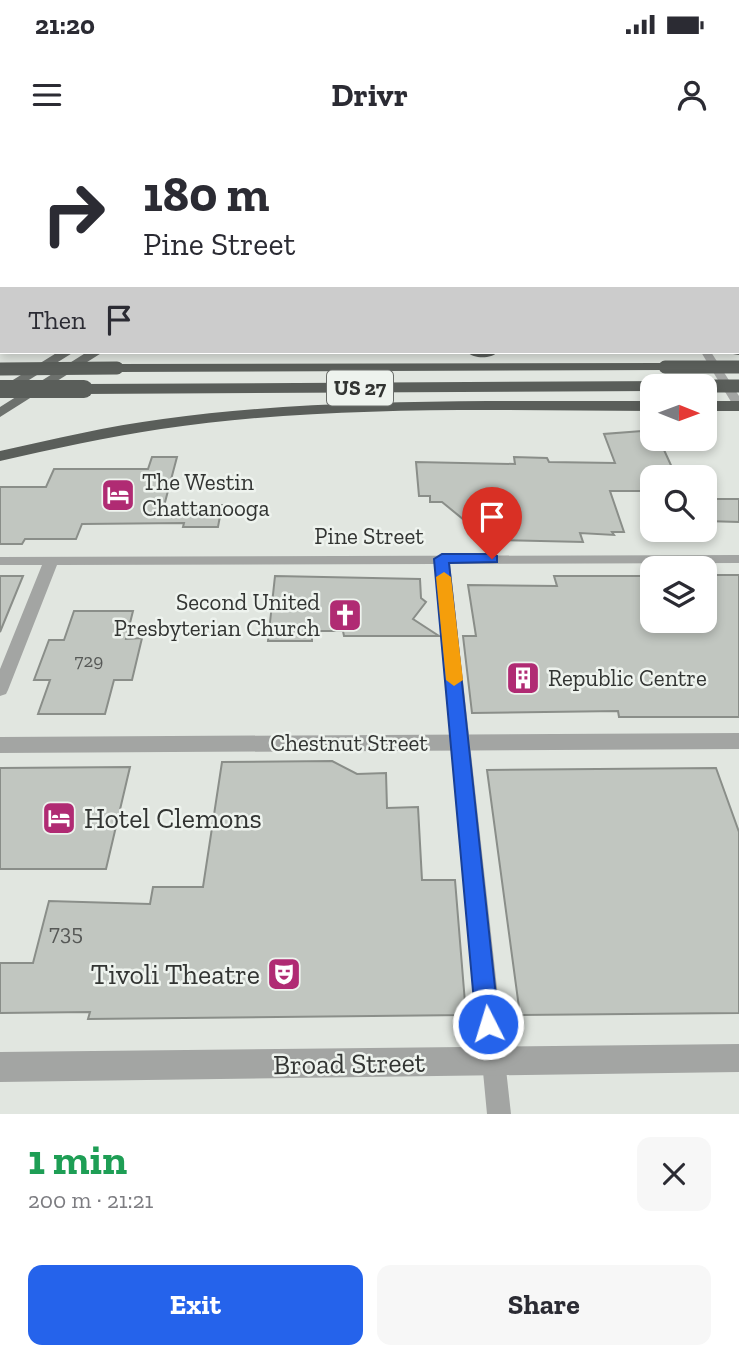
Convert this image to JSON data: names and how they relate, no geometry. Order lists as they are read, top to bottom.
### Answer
{
  "streets": {
    "highway": ["US 27"],
    "street": ["Pine Street", "Chestnut Street", "Broad Street"]
  },
  "places": {
    "hotel": ["The Westin Chattanooga", "Hotel Clemons"],
    "church": ["Second United Presbyterian Church"],
    "building": ["Republic Centre"],
    "theatre": ["Tivoli Theatre"]
  },
  "house_numbers": ["729", "735"],
  "north": "right",
  "page": {
    "status": "21:20",
    "header": "Drivr",
    "turn": ["180 m", "Pine Street"],
    "then": "Then",
    "heading": ["1 min", "200 m · 21:21"],
    "buttons": ["Exit", "Share"]
  }
}
